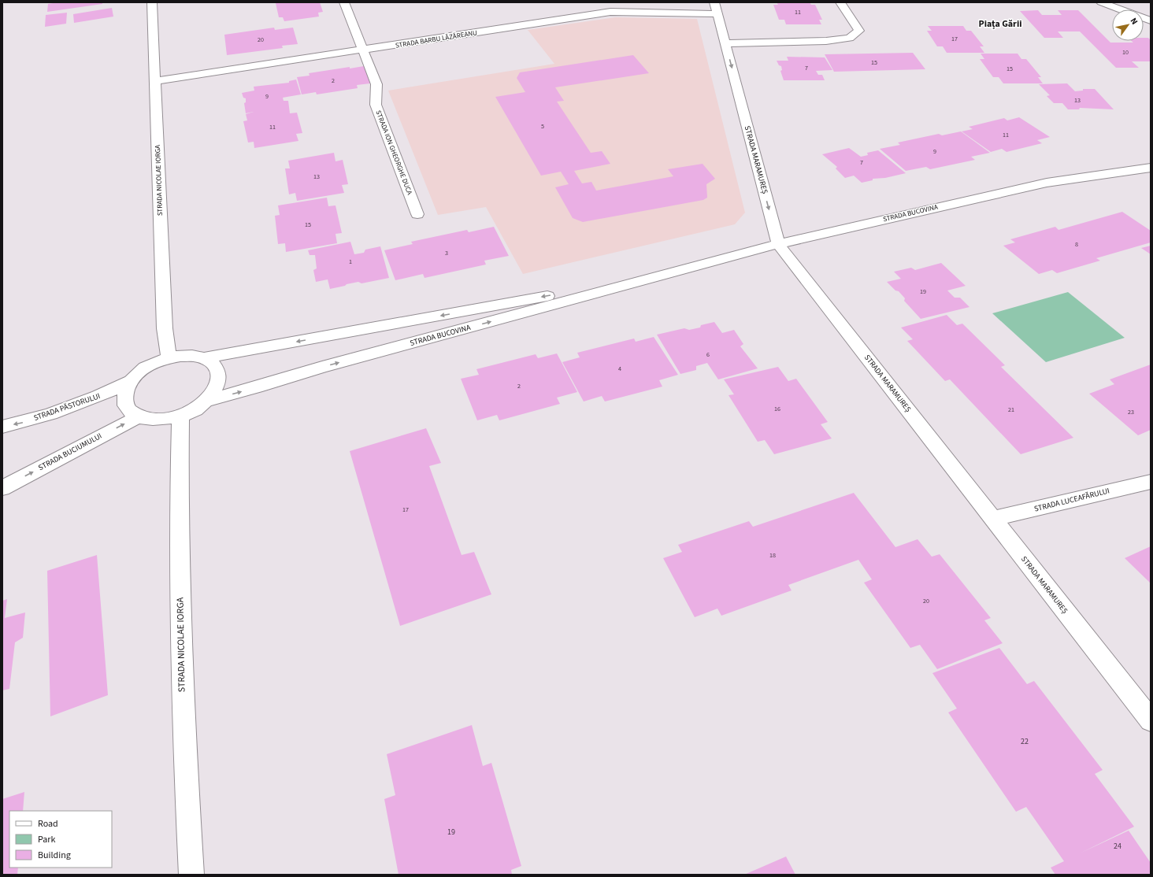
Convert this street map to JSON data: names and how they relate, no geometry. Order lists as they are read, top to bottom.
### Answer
{
  "streets": {
    "street": [
      "STRADA BARBU LĂZĂREANU",
      "STRADA ION GHEORGHE DUCA",
      "STRADA MARAMUREȘ",
      "STRADA NICOLAE IORGA",
      "STRADA BUCOVINA",
      "STRADA PĂSTORULUI",
      "STRADA BUCIUMULUI",
      "STRADA LUCEAFĂRULUI"
    ]
  },
  "crossings": [
    ["STRADA BARBU LĂZĂREANU", "STRADA ION GHEORGHE DUCA"],
    ["STRADA BARBU LĂZĂREANU", "STRADA MARAMUREȘ"],
    ["STRADA BARBU LĂZĂREANU", "STRADA NICOLAE IORGA"],
    ["STRADA MARAMUREȘ", "STRADA BUCOVINA"],
    ["STRADA MARAMUREȘ", "STRADA LUCEAFĂRULUI"],
    ["STRADA NICOLAE IORGA", "STRADA BUCOVINA"],
    ["STRADA NICOLAE IORGA", "STRADA PĂSTORULUI"],
    ["STRADA NICOLAE IORGA", "STRADA BUCIUMULUI"],
    ["STRADA BUCOVINA", "STRADA PĂSTORULUI"],
    ["STRADA BUCOVINA", "STRADA BUCIUMULUI"],
    ["STRADA PĂSTORULUI", "STRADA BUCIUMULUI"]
  ],
  "one_way": ["STRADA PĂSTORULUI", "STRADA BUCIUMULUI"],
  "districts": ["Piața Gării"],
  "house_numbers": [
    "11",
    "17",
    "20",
    "10",
    "15",
    "7",
    "15",
    "2",
    "9",
    "13",
    "5",
    "11",
    "11",
    "9",
    "7",
    "13",
    "15",
    "8",
    "3",
    "1",
    "19",
    "6",
    "4",
    "2",
    "16",
    "21",
    "23",
    "17",
    "18",
    "20",
    "22",
    "19",
    "24"
  ],
  "legend": ["Road", "Park", "Building"],
  "north": "top right"
}
